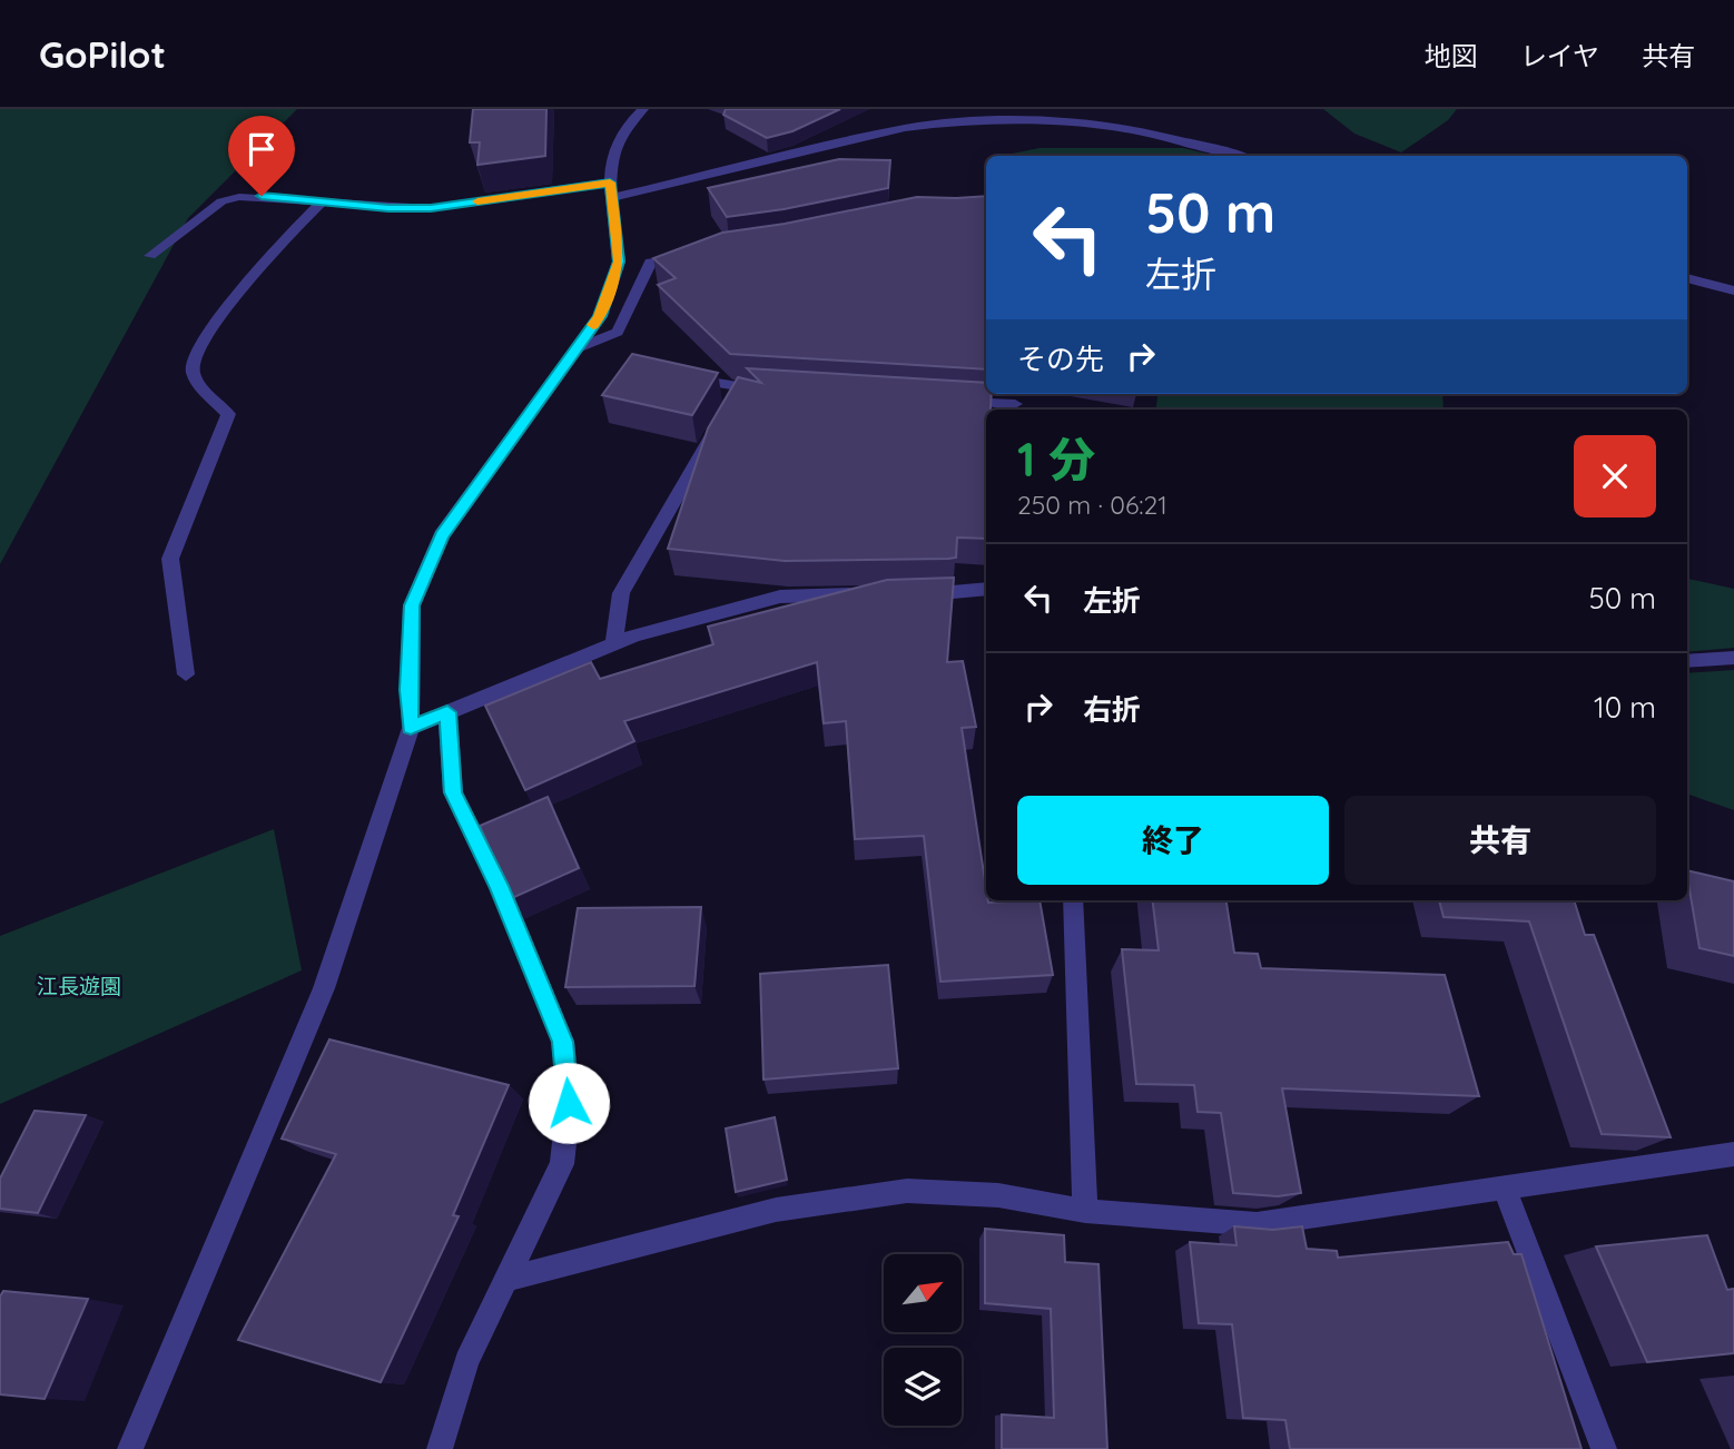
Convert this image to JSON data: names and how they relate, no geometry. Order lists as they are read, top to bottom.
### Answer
{
  "parks": ["江長遊園"],
  "north": "top right",
  "page": {
    "header": "GoPilot",
    "nav": ["地図", "レイヤ", "共有"],
    "turn": ["50 m", "左折"],
    "then": "その先",
    "heading": ["1 分", "250 m · 06:21"],
    "list": [
      {
        "name": "左折",
        "value": "50 m"
      },
      {
        "name": "右折",
        "value": "10 m"
      }
    ],
    "buttons": ["終了", "共有"]
  }
}
